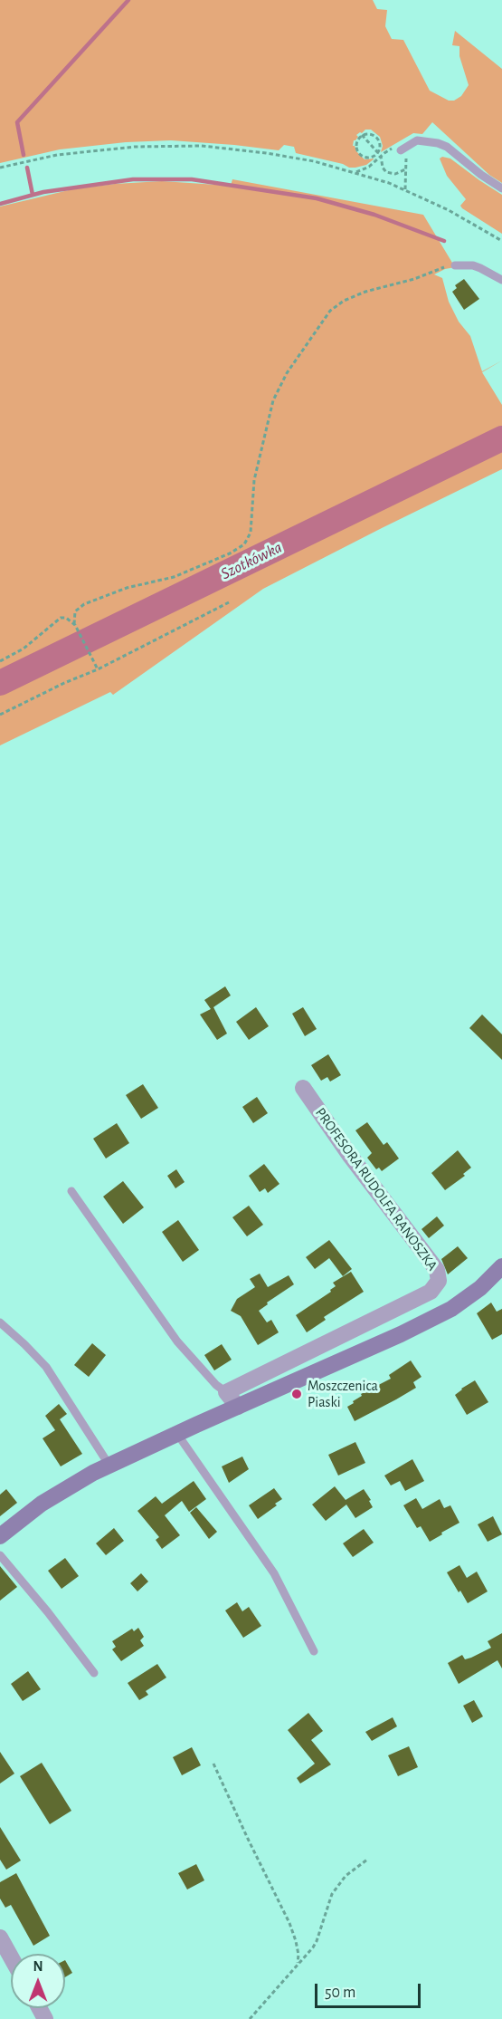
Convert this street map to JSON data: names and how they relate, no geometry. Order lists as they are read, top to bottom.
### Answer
{
  "streets": {
    "street": ["PROFESORA RUDOLFA RANOSZKA"]
  },
  "water": ["Szotkówka"],
  "places": ["Moszczenica Piaski"],
  "scale_bar": "50 m",
  "north": "top"
}
